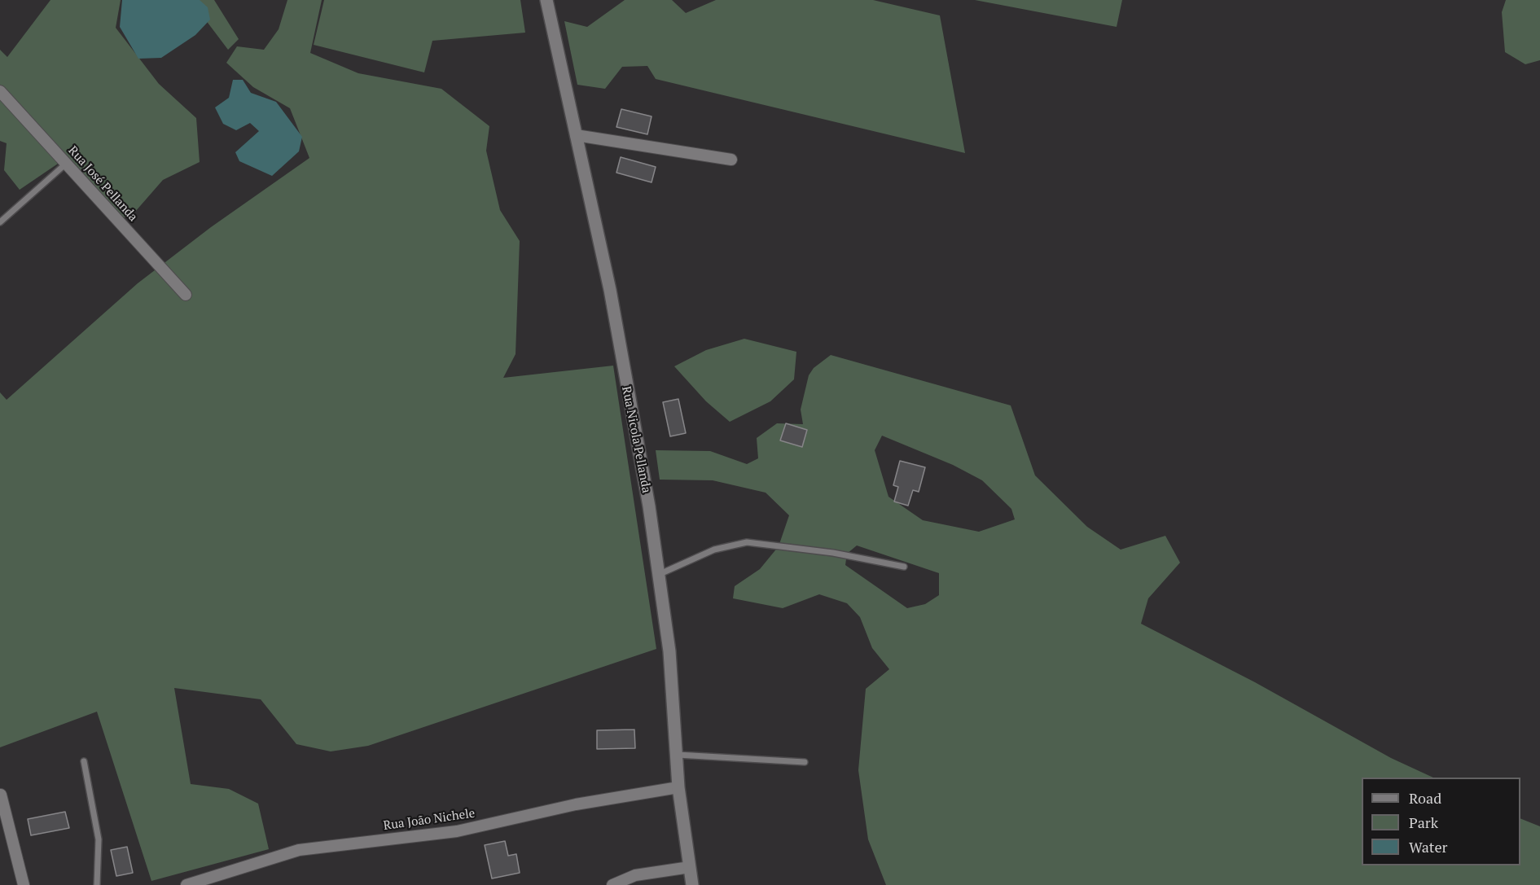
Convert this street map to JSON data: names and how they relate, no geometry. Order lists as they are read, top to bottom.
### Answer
{
  "streets": {
    "main road": ["Rua Nicola Pellanda"],
    "street": ["Rua José Pellanda", "Rua João Nichele"]
  },
  "crossings": [
    ["Rua Nicola Pellanda", "Rua João Nichele"]
  ],
  "legend": ["Road", "Park", "Water"]
}
